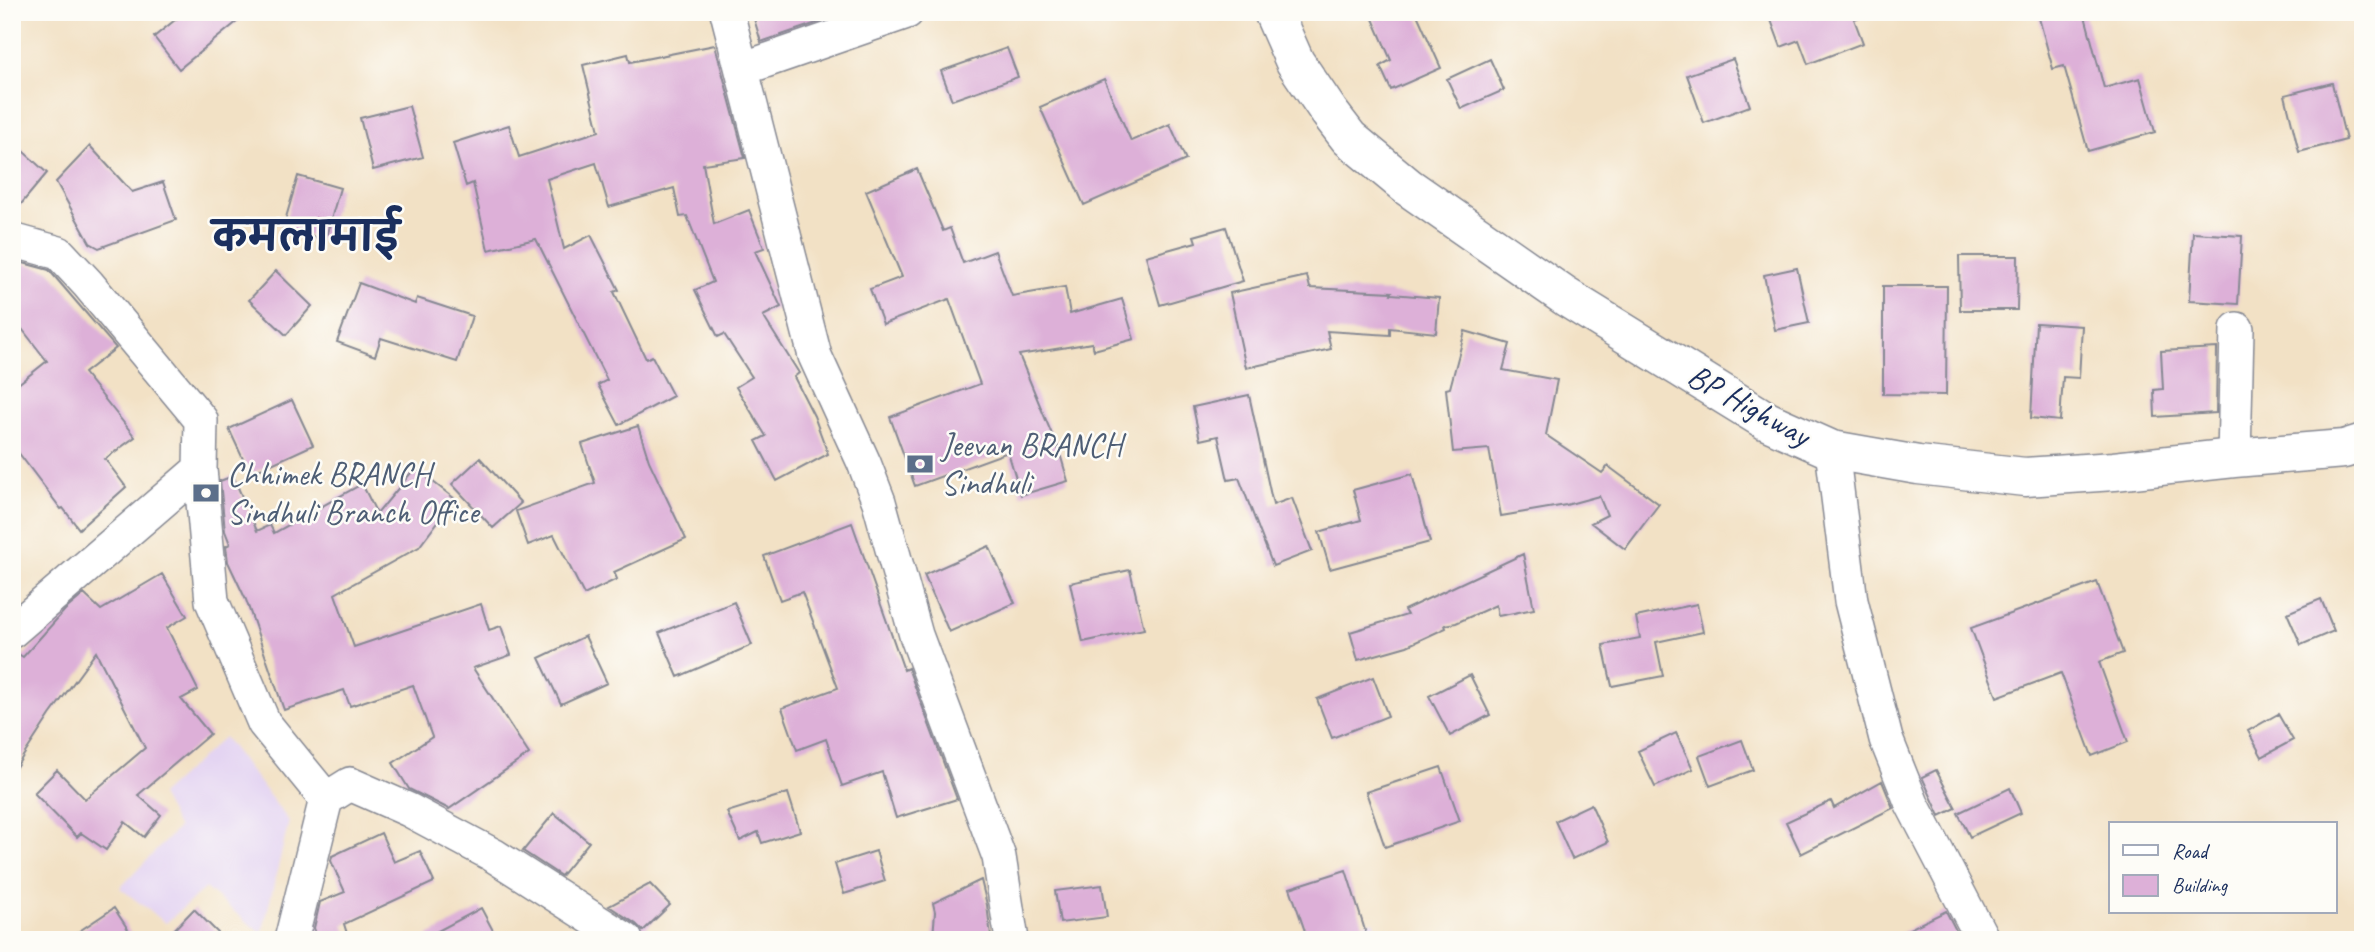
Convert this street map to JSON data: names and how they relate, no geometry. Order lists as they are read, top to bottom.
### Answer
{
  "streets": {
    "highway": ["BP Highway"]
  },
  "districts": ["कमलामाई"],
  "places": {
    "bank": ["Jeevan BRANCH Sindhuli", "Chhimek BRANCH Sindhuli Branch Office"]
  },
  "legend": ["Road", "Building"]
}
